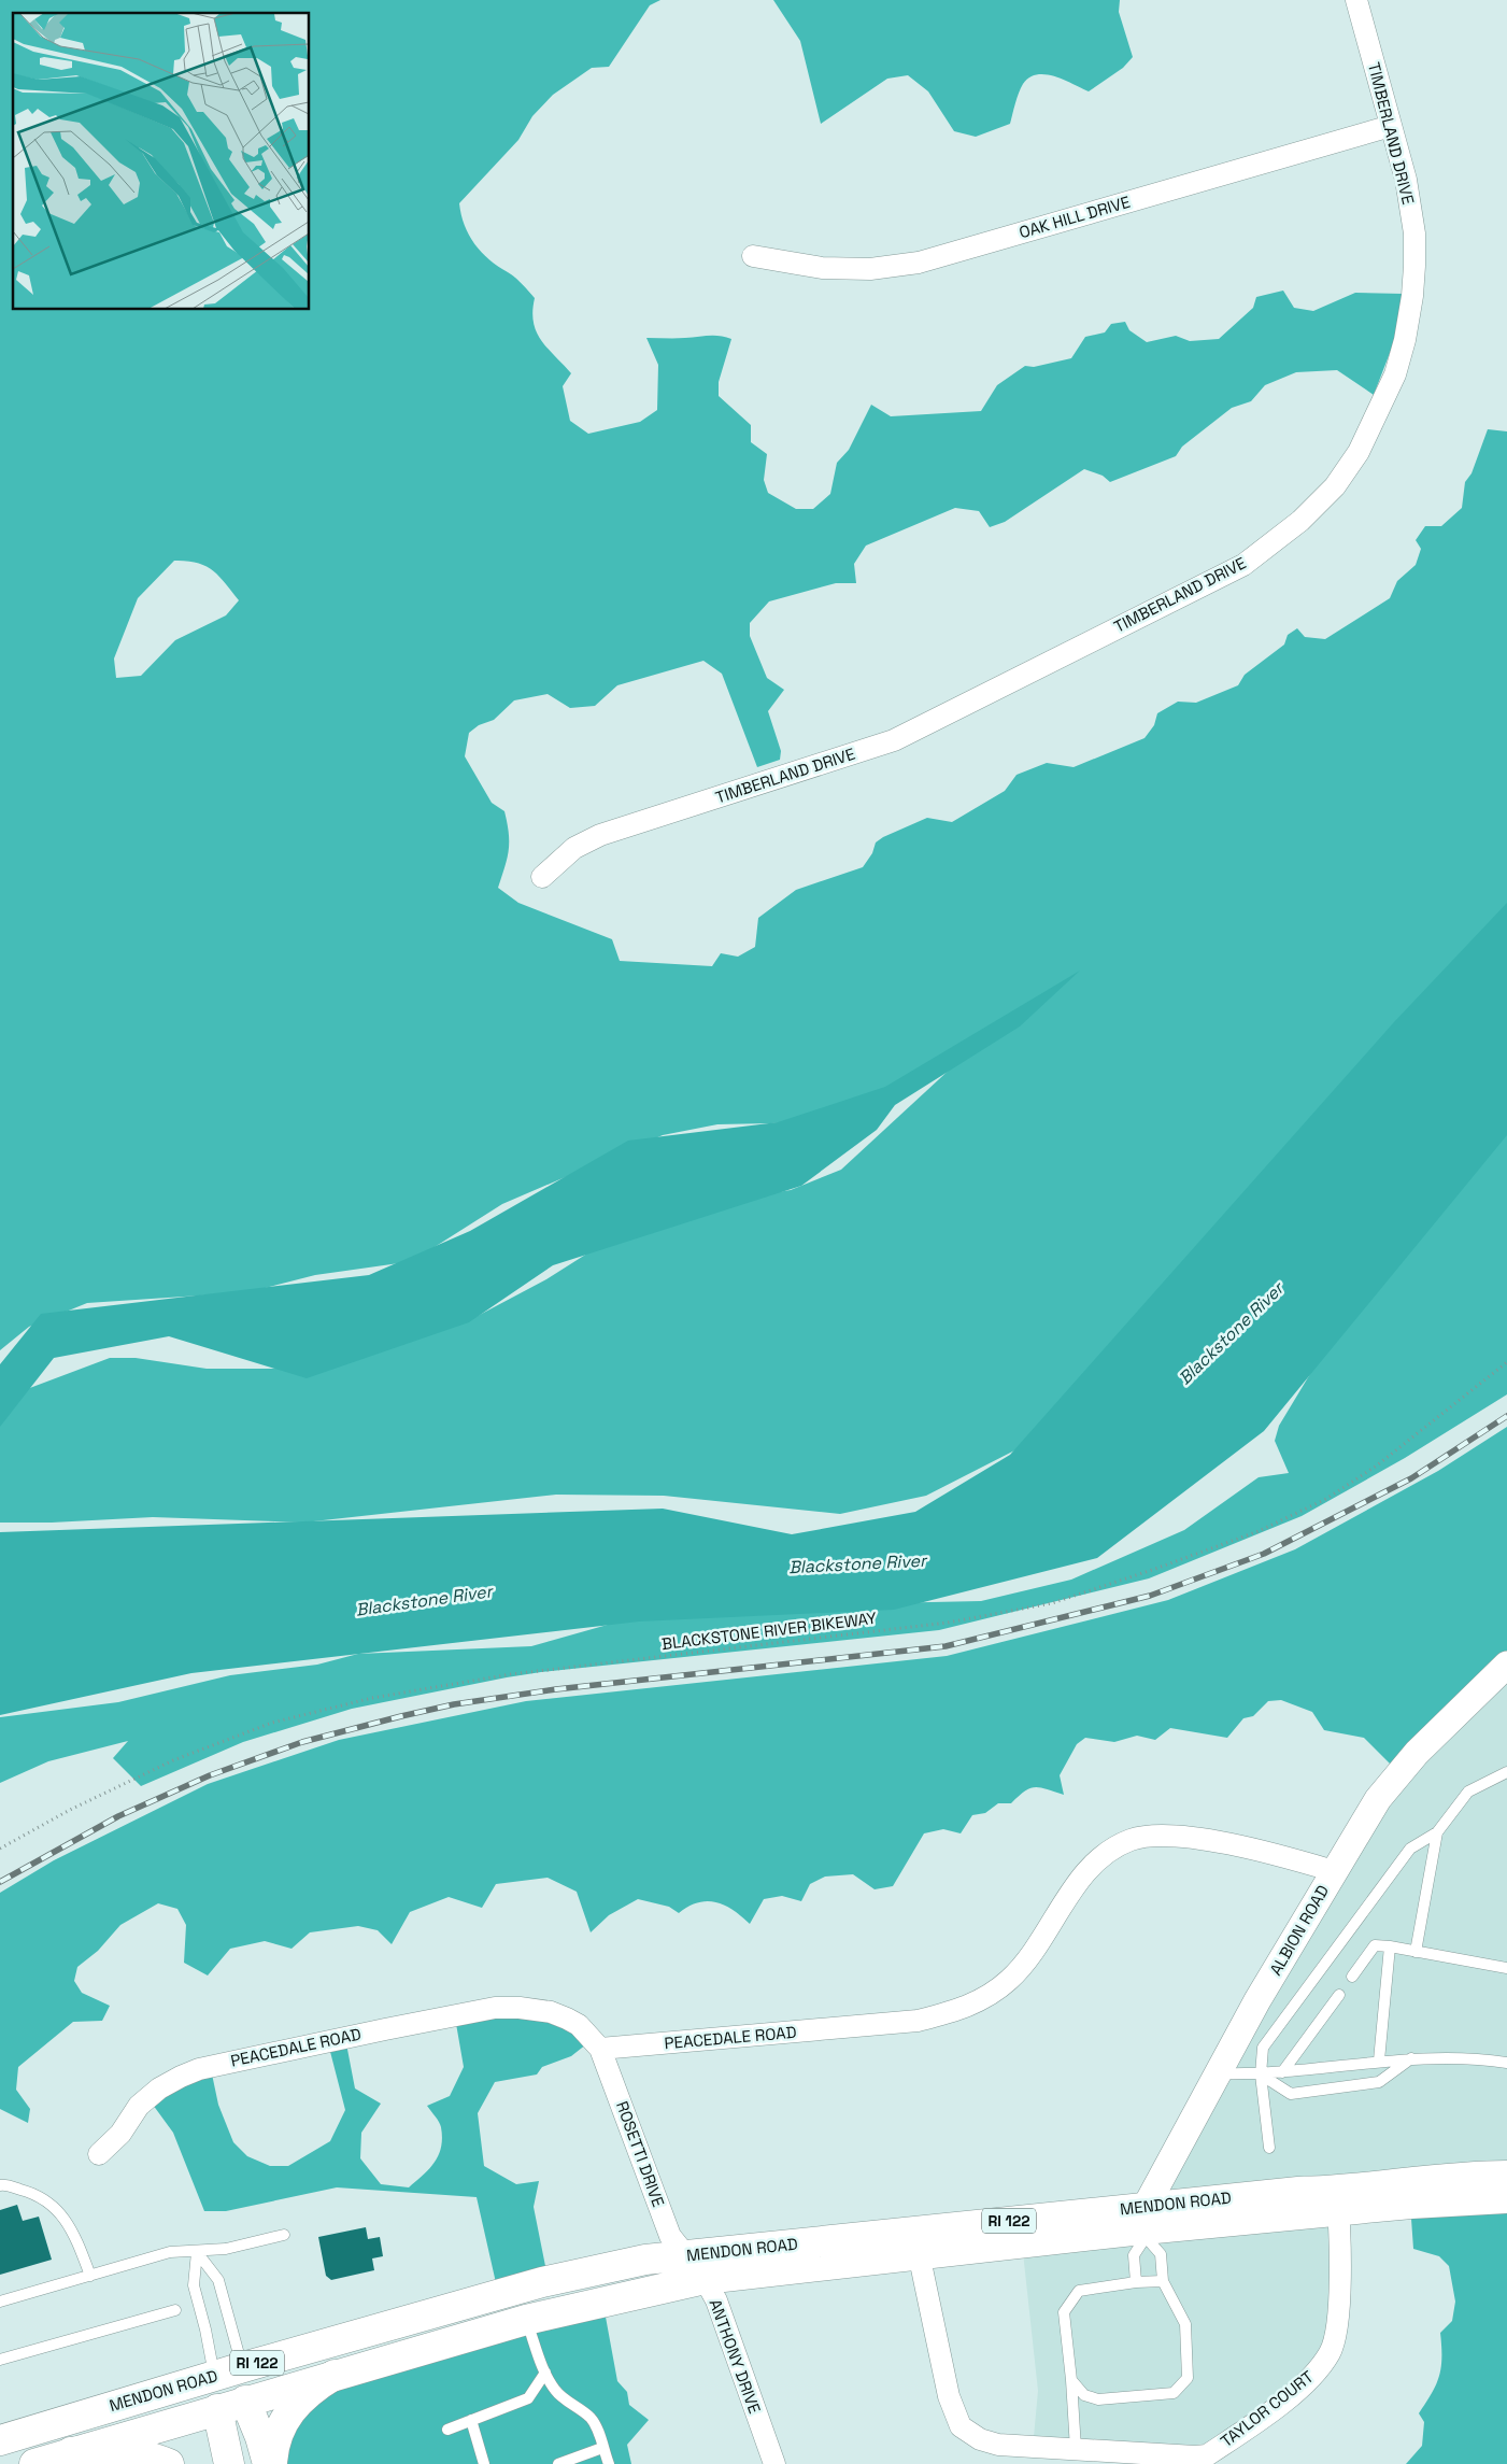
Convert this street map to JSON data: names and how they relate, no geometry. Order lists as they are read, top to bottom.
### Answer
{
  "streets": {
    "main road": ["MENDON ROAD", "RI 122"],
    "street": [
      "TIMBERLAND DRIVE",
      "OAK HILL DRIVE",
      "ALBION ROAD",
      "PEACEDALE ROAD",
      "ROSETTI DRIVE",
      "ANTHONY DRIVE",
      "TAYLOR COURT"
    ],
    "path": ["BLACKSTONE RIVER BIKEWAY"]
  },
  "crossings": [
    ["TIMBERLAND DRIVE", "OAK HILL DRIVE"],
    ["ALBION ROAD", "PEACEDALE ROAD"],
    ["ALBION ROAD", "MENDON ROAD"],
    ["PEACEDALE ROAD", "ROSETTI DRIVE"],
    ["ROSETTI DRIVE", "MENDON ROAD"],
    ["ROSETTI DRIVE", "ANTHONY DRIVE"],
    ["MENDON ROAD", "ANTHONY DRIVE"],
    ["MENDON ROAD", "TAYLOR COURT"]
  ],
  "water": ["Blackstone River"]
}
